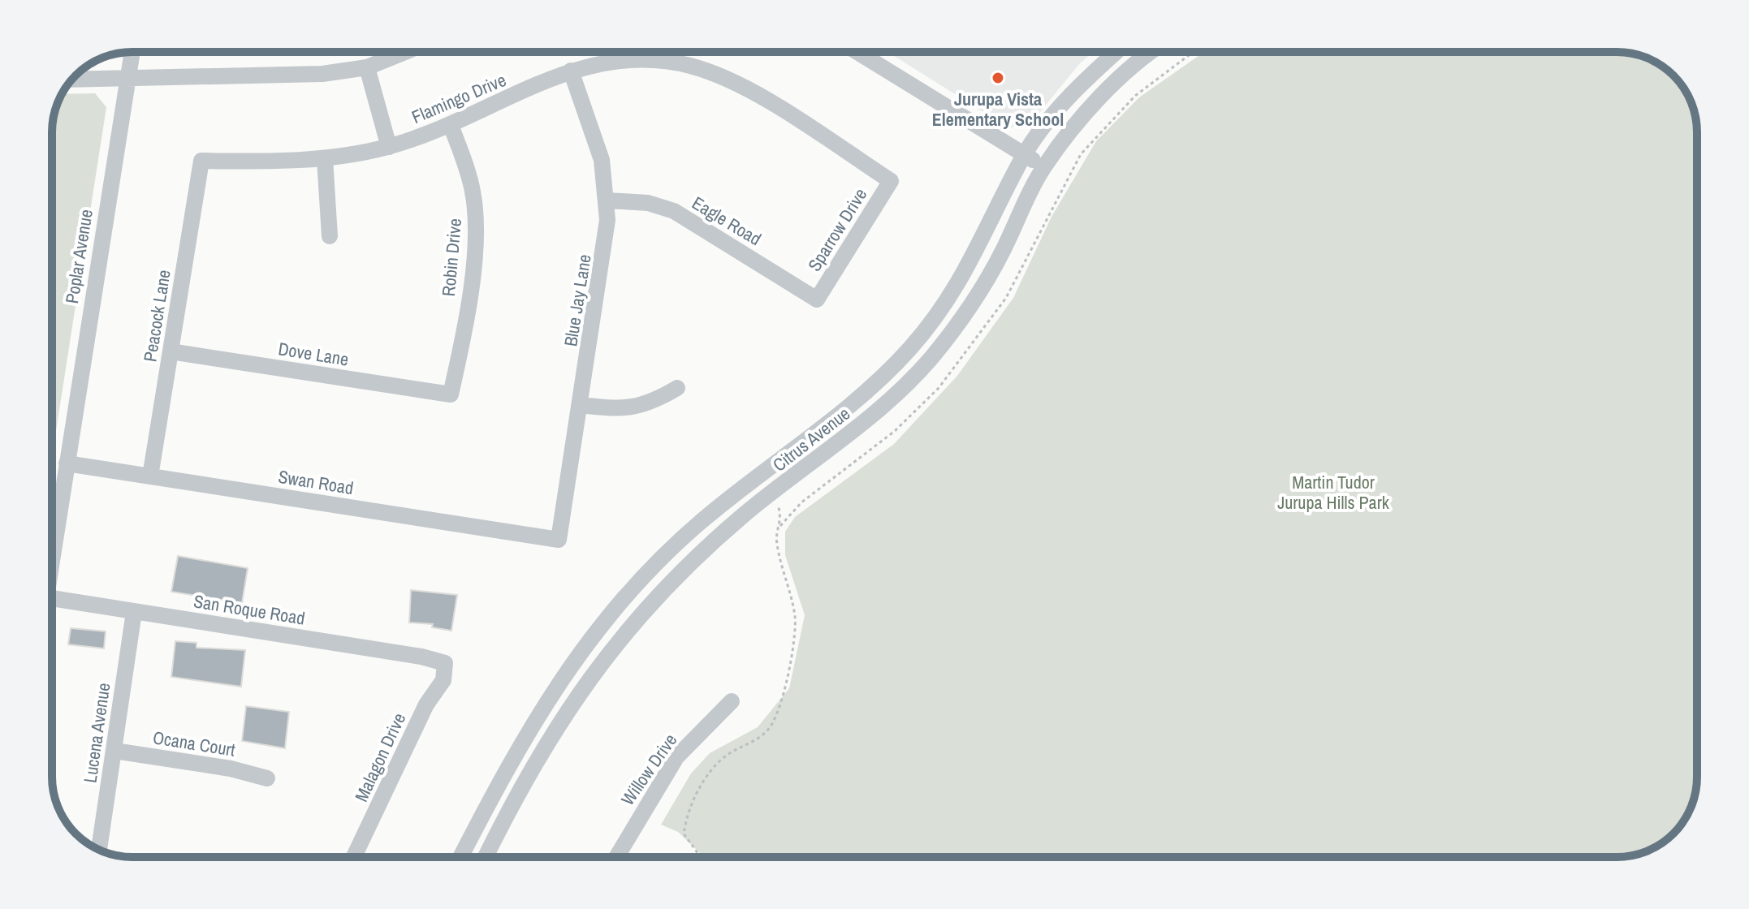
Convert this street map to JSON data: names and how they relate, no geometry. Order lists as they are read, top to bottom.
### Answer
{
  "streets": {
    "street": [
      "Flamingo Drive",
      "Eagle Road",
      "Sparrow Drive",
      "Poplar Avenue",
      "Robin Drive",
      "Blue Jay Lane",
      "Peacock Lane",
      "Dove Lane",
      "Citrus Avenue",
      "Swan Road",
      "San Roque Road",
      "Lucena Avenue",
      "Ocana Court",
      "Malagon Drive",
      "Willow Drive"
    ]
  },
  "crossings": [
    ["Flamingo Drive", "Sparrow Drive"],
    ["Flamingo Drive", "Robin Drive"],
    ["Flamingo Drive", "Blue Jay Lane"],
    ["Flamingo Drive", "Peacock Lane"],
    ["Eagle Road", "Sparrow Drive"],
    ["Eagle Road", "Blue Jay Lane"],
    ["Poplar Avenue", "Swan Road"],
    ["Robin Drive", "Dove Lane"],
    ["Blue Jay Lane", "Swan Road"],
    ["Peacock Lane", "Dove Lane"],
    ["Peacock Lane", "Swan Road"],
    ["San Roque Road", "Lucena Avenue"],
    ["San Roque Road", "Malagon Drive"],
    ["Lucena Avenue", "Ocana Court"]
  ],
  "parks": ["Martin Tudor Jurupa Hills Park"],
  "places": ["Jurupa Vista Elementary School"]
}
